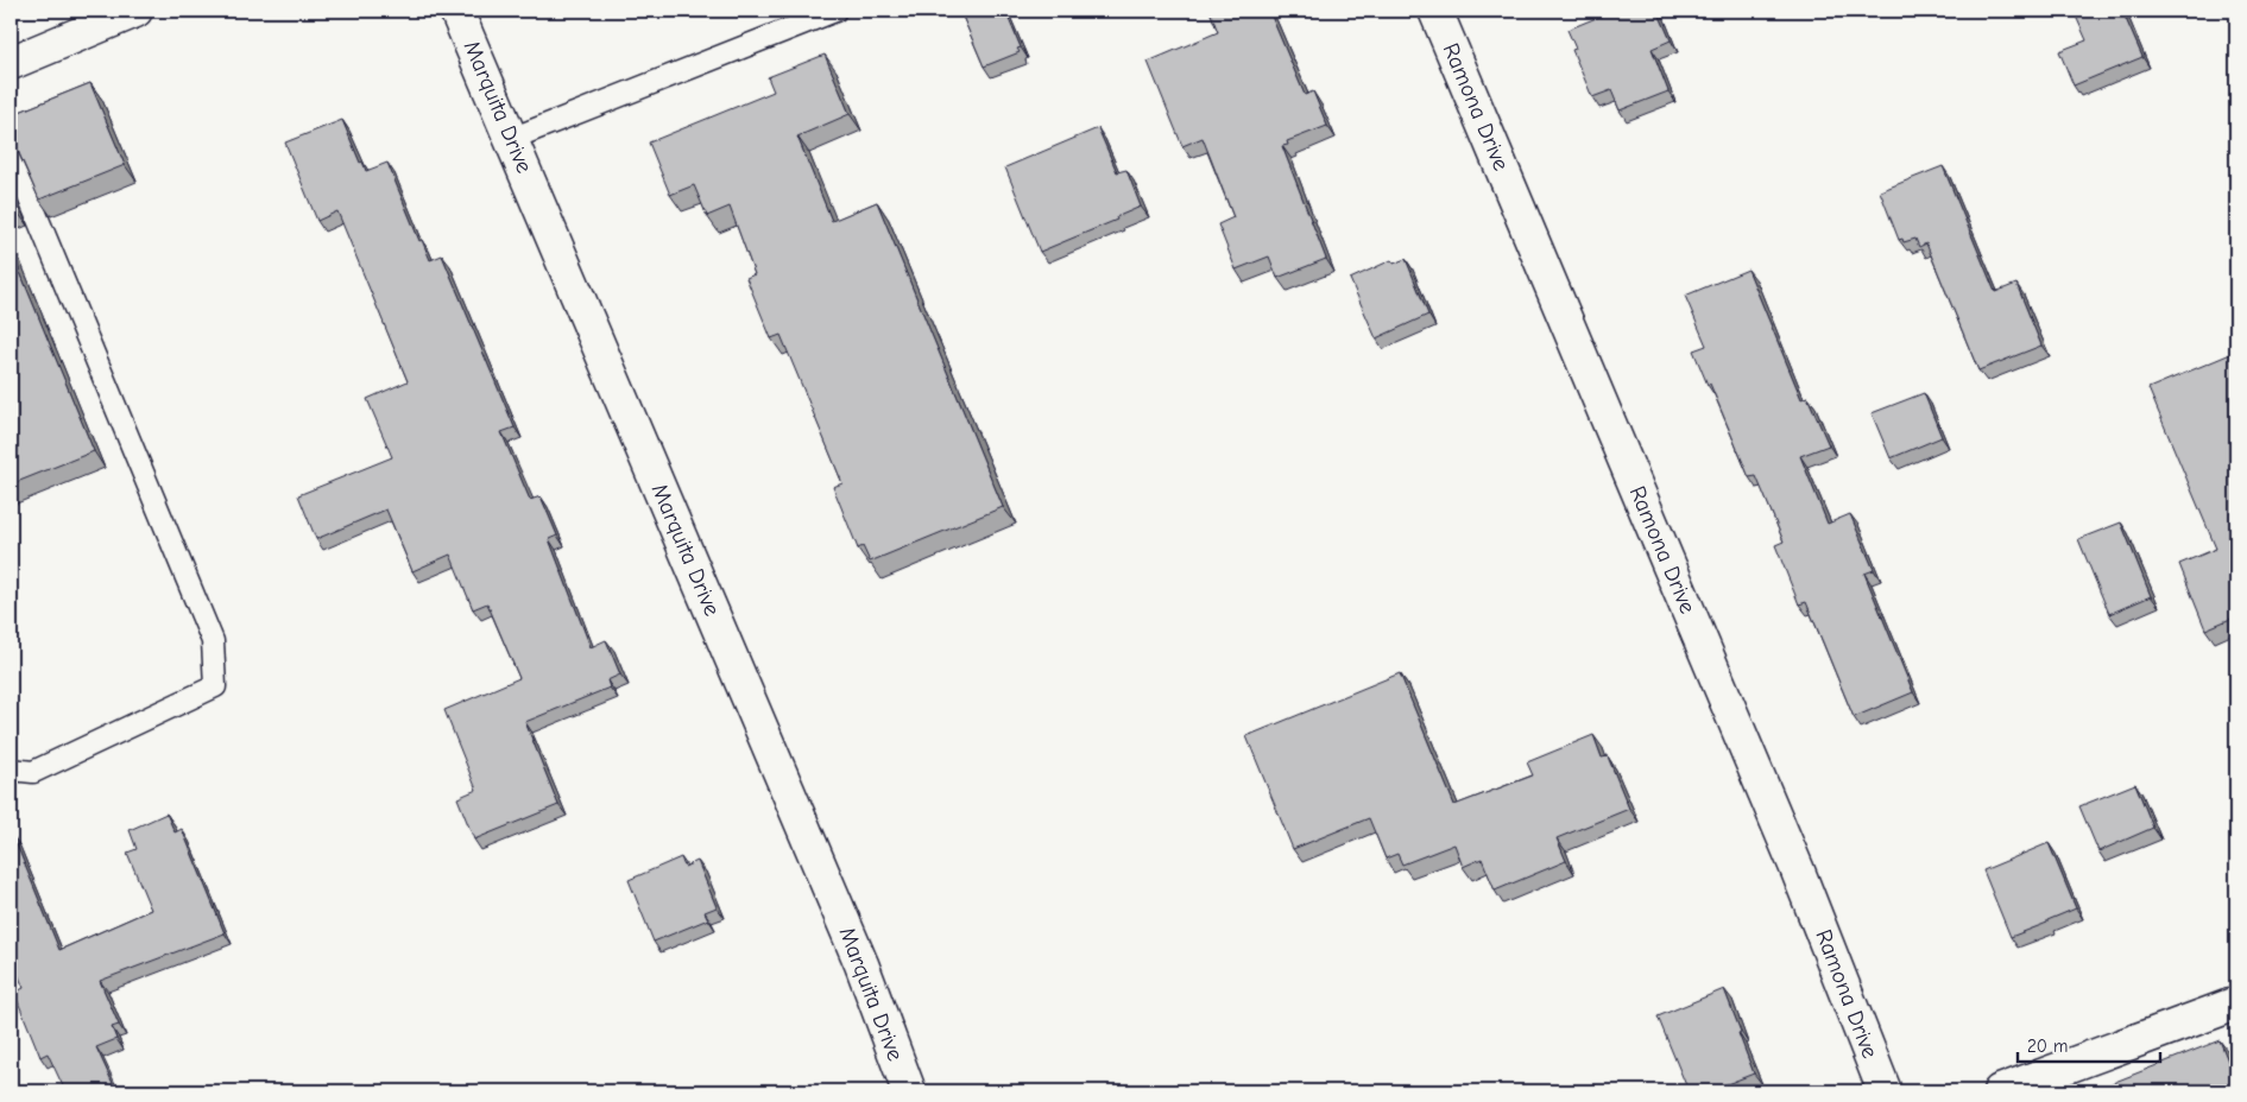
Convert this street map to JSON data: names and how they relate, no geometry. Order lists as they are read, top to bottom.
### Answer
{
  "streets": {
    "street": ["Marquita Drive", "Ramona Drive"]
  },
  "scale_bar": "20 m"
}
